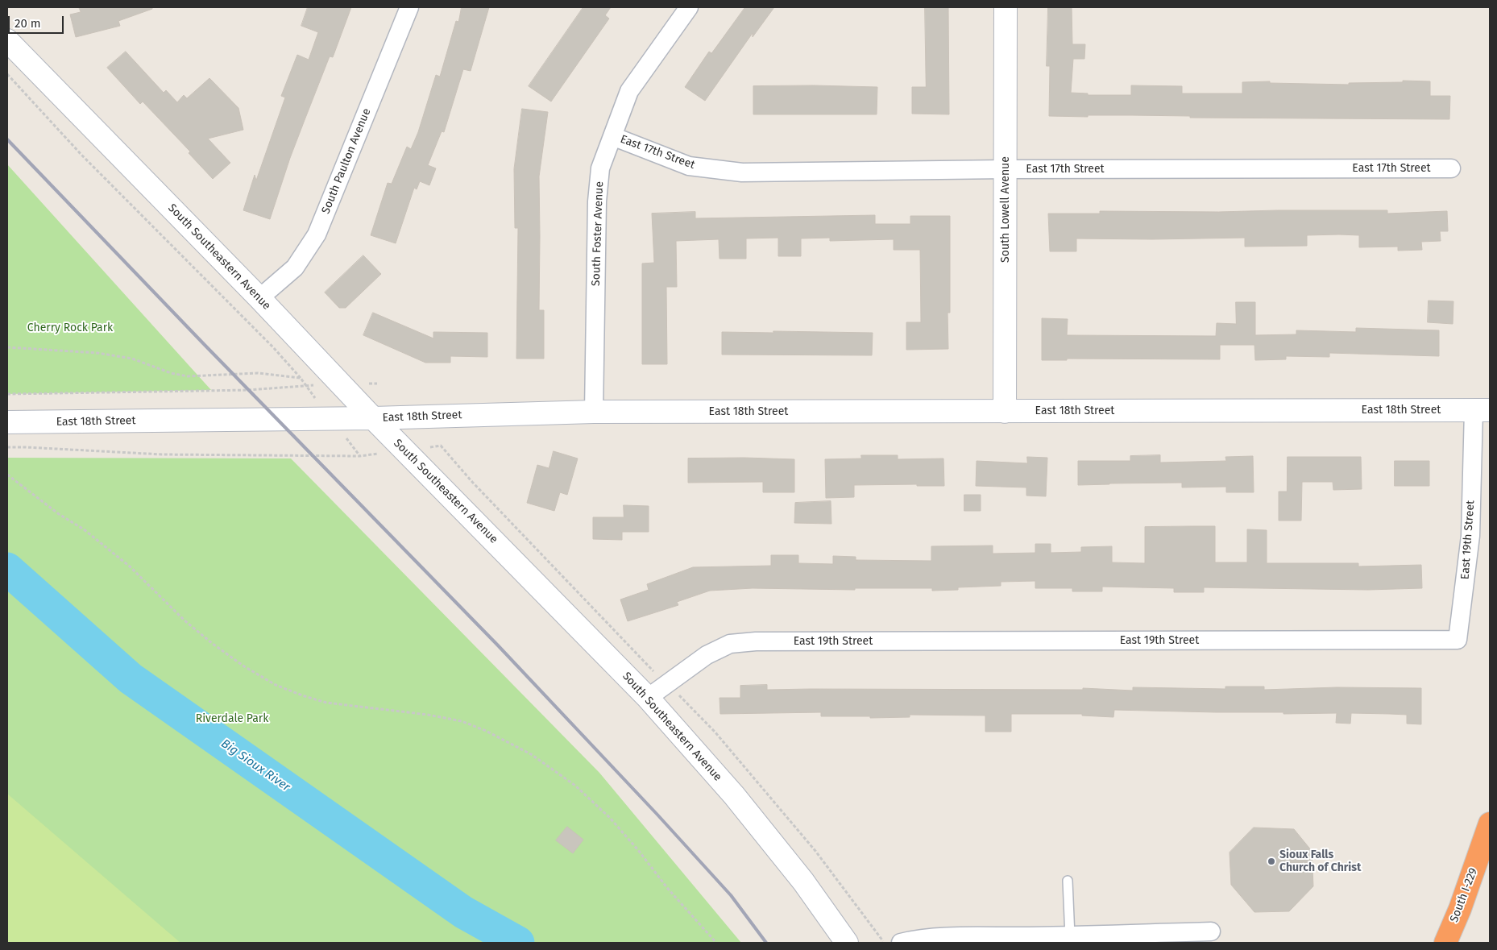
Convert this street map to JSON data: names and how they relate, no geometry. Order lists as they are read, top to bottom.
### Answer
{
  "streets": {
    "highway": ["South I-229"],
    "street": [
      "East 17th Street",
      "South Paulton Avenue",
      "South Lowell Avenue",
      "South Foster Avenue",
      "South Southeastern Avenue",
      "East 18th Street",
      "East 19th Street"
    ]
  },
  "crossings": [
    ["East 17th Street", "South Lowell Avenue"],
    ["East 17th Street", "South Foster Avenue"],
    ["South Paulton Avenue", "South Southeastern Avenue"],
    ["South Lowell Avenue", "East 18th Street"],
    ["South Foster Avenue", "East 18th Street"],
    ["South Southeastern Avenue", "East 18th Street"],
    ["South Southeastern Avenue", "East 19th Street"],
    ["East 18th Street", "East 19th Street"]
  ],
  "water": ["Big Sioux River"],
  "parks": ["Cherry Rock Park", "Riverdale Park"],
  "places": ["Sioux Falls Church of Christ"],
  "scale_bar": "20 m"
}
